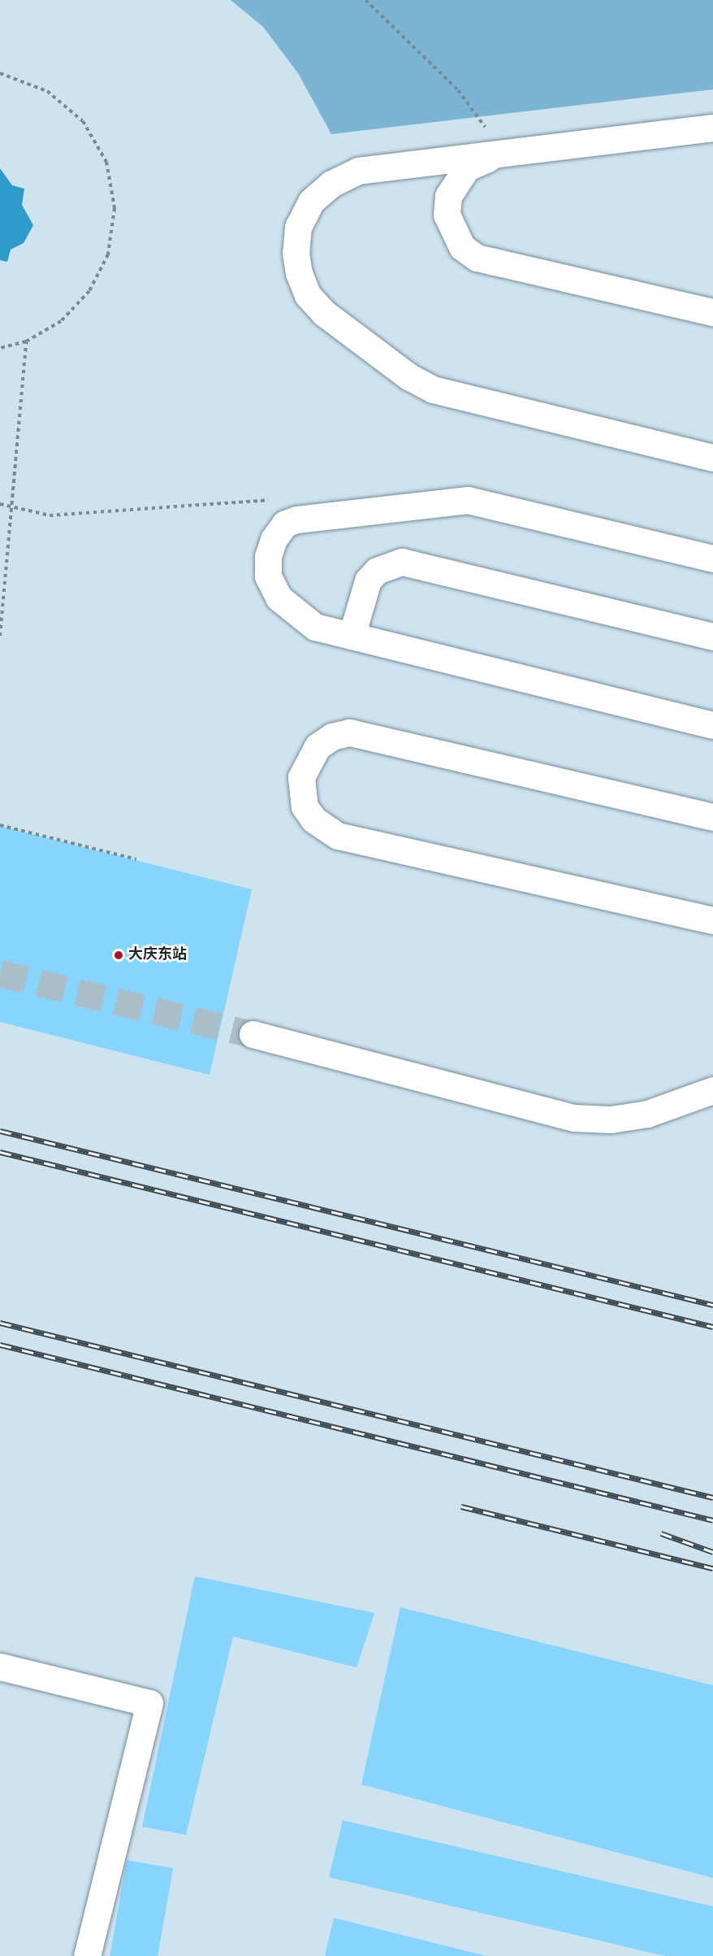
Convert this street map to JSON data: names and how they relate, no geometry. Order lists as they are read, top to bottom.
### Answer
{
  "places": ["大庆东站"]
}
